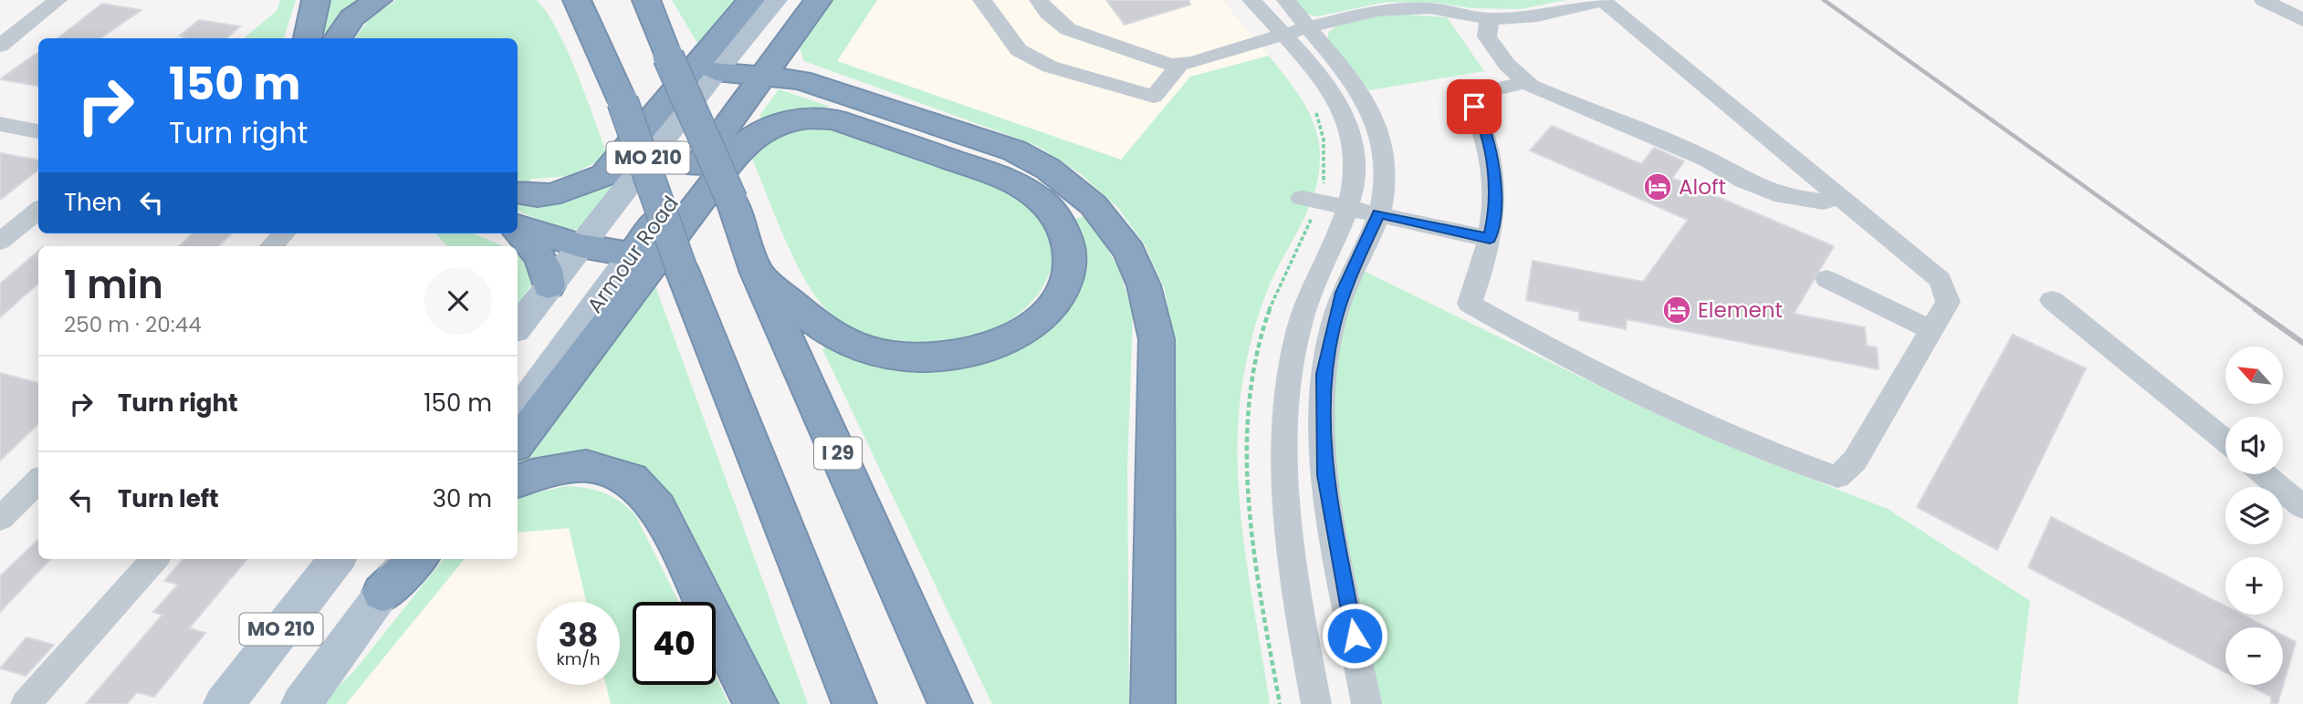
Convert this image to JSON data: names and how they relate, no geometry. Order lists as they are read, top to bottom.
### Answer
{
  "streets": {
    "highway": ["MO 210", "Armour Road", "I 29"]
  },
  "places": {
    "hotel": ["Aloft", "Element"]
  },
  "north": "top left",
  "page": {
    "turn": ["150 m", "Turn right"],
    "then": "Then",
    "heading": ["1 min", "250 m · 20:44"],
    "map_buttons": ["+", "−"],
    "list": [
      {
        "name": "Turn right",
        "value": "150 m"
      },
      {
        "name": "Turn left",
        "value": "30 m"
      }
    ],
    "speed": "38 km/h",
    "limit": "40"
  }
}
